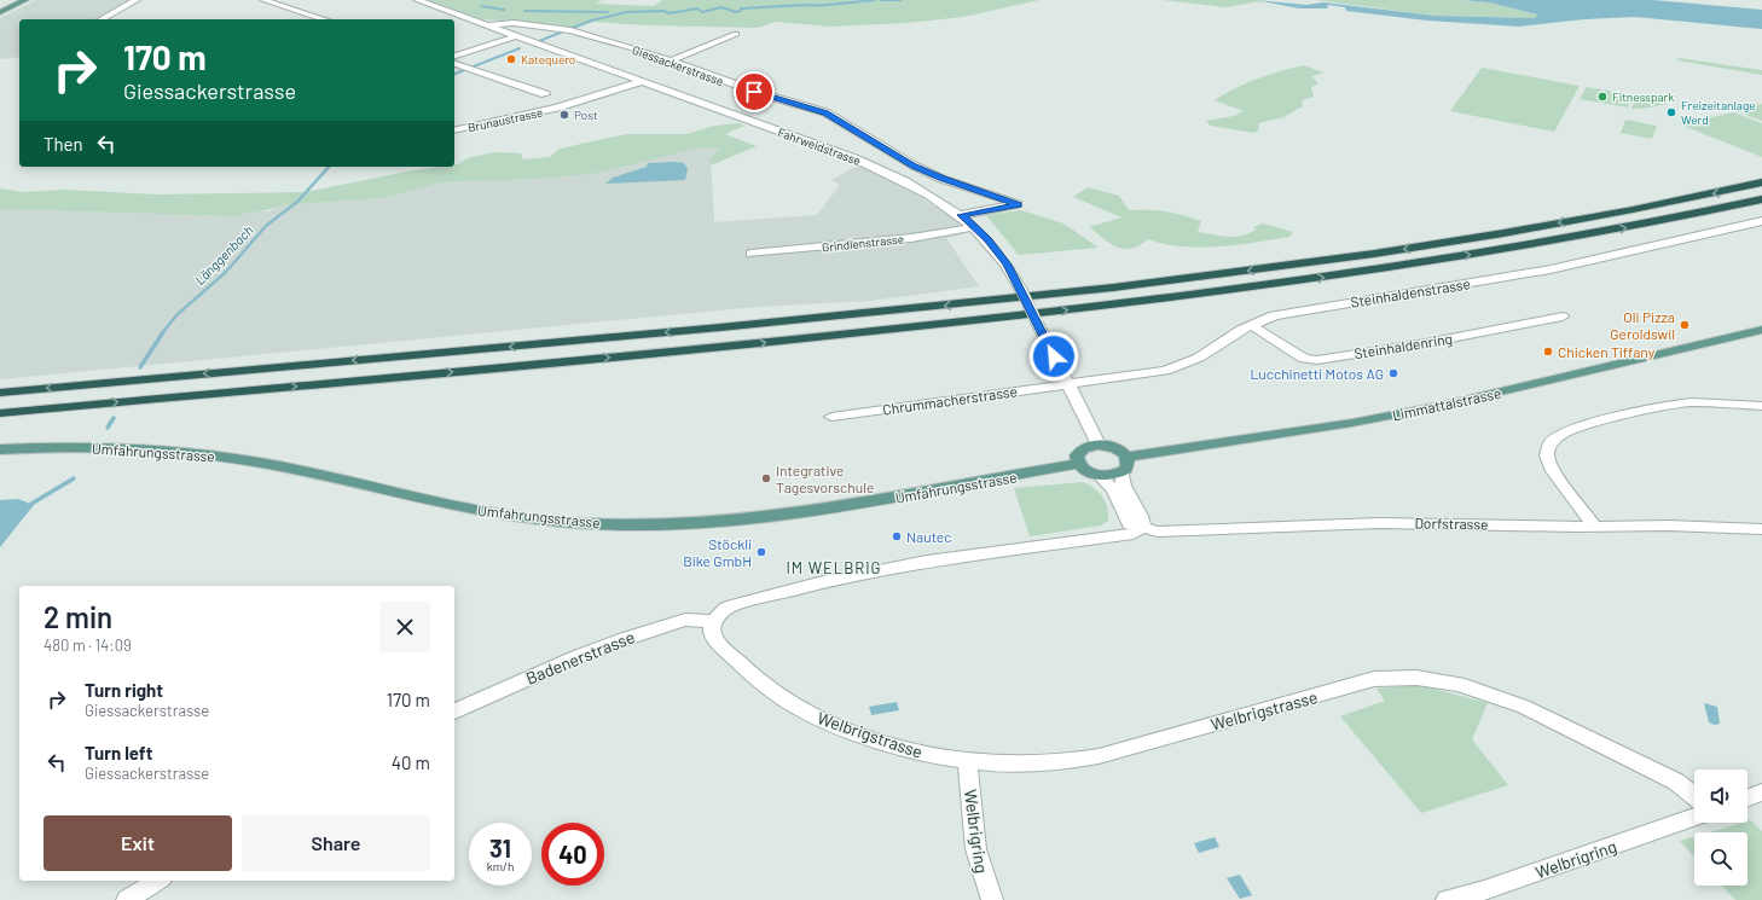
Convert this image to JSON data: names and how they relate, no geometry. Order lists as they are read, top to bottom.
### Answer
{
  "streets": {
    "main road": ["Limmattalstrasse", "Umfahrungsstrasse"],
    "street": [
      "Giessackerstrasse",
      "Brunaustrasse",
      "Fahrweidstrasse",
      "Grindlenstrasse",
      "Steinhaldenstrasse",
      "Steinhaldenring",
      "Chrummacherstrasse",
      "Dorfstrasse",
      "Badenerstrasse",
      "Welbrigstrasse",
      "Welbrigring"
    ]
  },
  "crossings": [
    ["Giessackerstrasse", "Fahrweidstrasse"],
    ["Brunaustrasse", "Fahrweidstrasse"],
    ["Fahrweidstrasse", "Grindlenstrasse"],
    ["Fahrweidstrasse", "Steinhaldenstrasse"],
    ["Fahrweidstrasse", "Chrummacherstrasse"],
    ["Fahrweidstrasse", "Limmattalstrasse"],
    ["Fahrweidstrasse", "Umfahrungsstrasse"],
    ["Steinhaldenstrasse", "Steinhaldenring"],
    ["Steinhaldenstrasse", "Chrummacherstrasse"],
    ["Limmattalstrasse", "Umfahrungsstrasse"],
    ["Badenerstrasse", "Welbrigstrasse"],
    ["Welbrigstrasse", "Welbrigring"]
  ],
  "districts": ["IM WELBRIG"],
  "water": ["Länggenbach"],
  "places": [
    "Katequero",
    "Fitnesspark",
    "Freizeitanlage Werd",
    "Post",
    "Oli Pizza Geroldswil",
    "Chicken Tiffany",
    "Lucchinetti Motos AG",
    "Integrative Tagesvorschule",
    "Nautec",
    "Stöckli Bike GmbH"
  ],
  "page": {
    "turn": ["170 m", "Giessackerstrasse"],
    "then": "Then",
    "heading": ["2 min", "480 m · 14:09"],
    "list": [
      {
        "name": "Turn right",
        "note": "Giessackerstrasse",
        "value": "170 m"
      },
      {
        "name": "Turn left",
        "note": "Giessackerstrasse",
        "value": "40 m"
      }
    ],
    "buttons": ["Exit", "Share"],
    "speed": "31 km/h",
    "limit": "40"
  }
}
